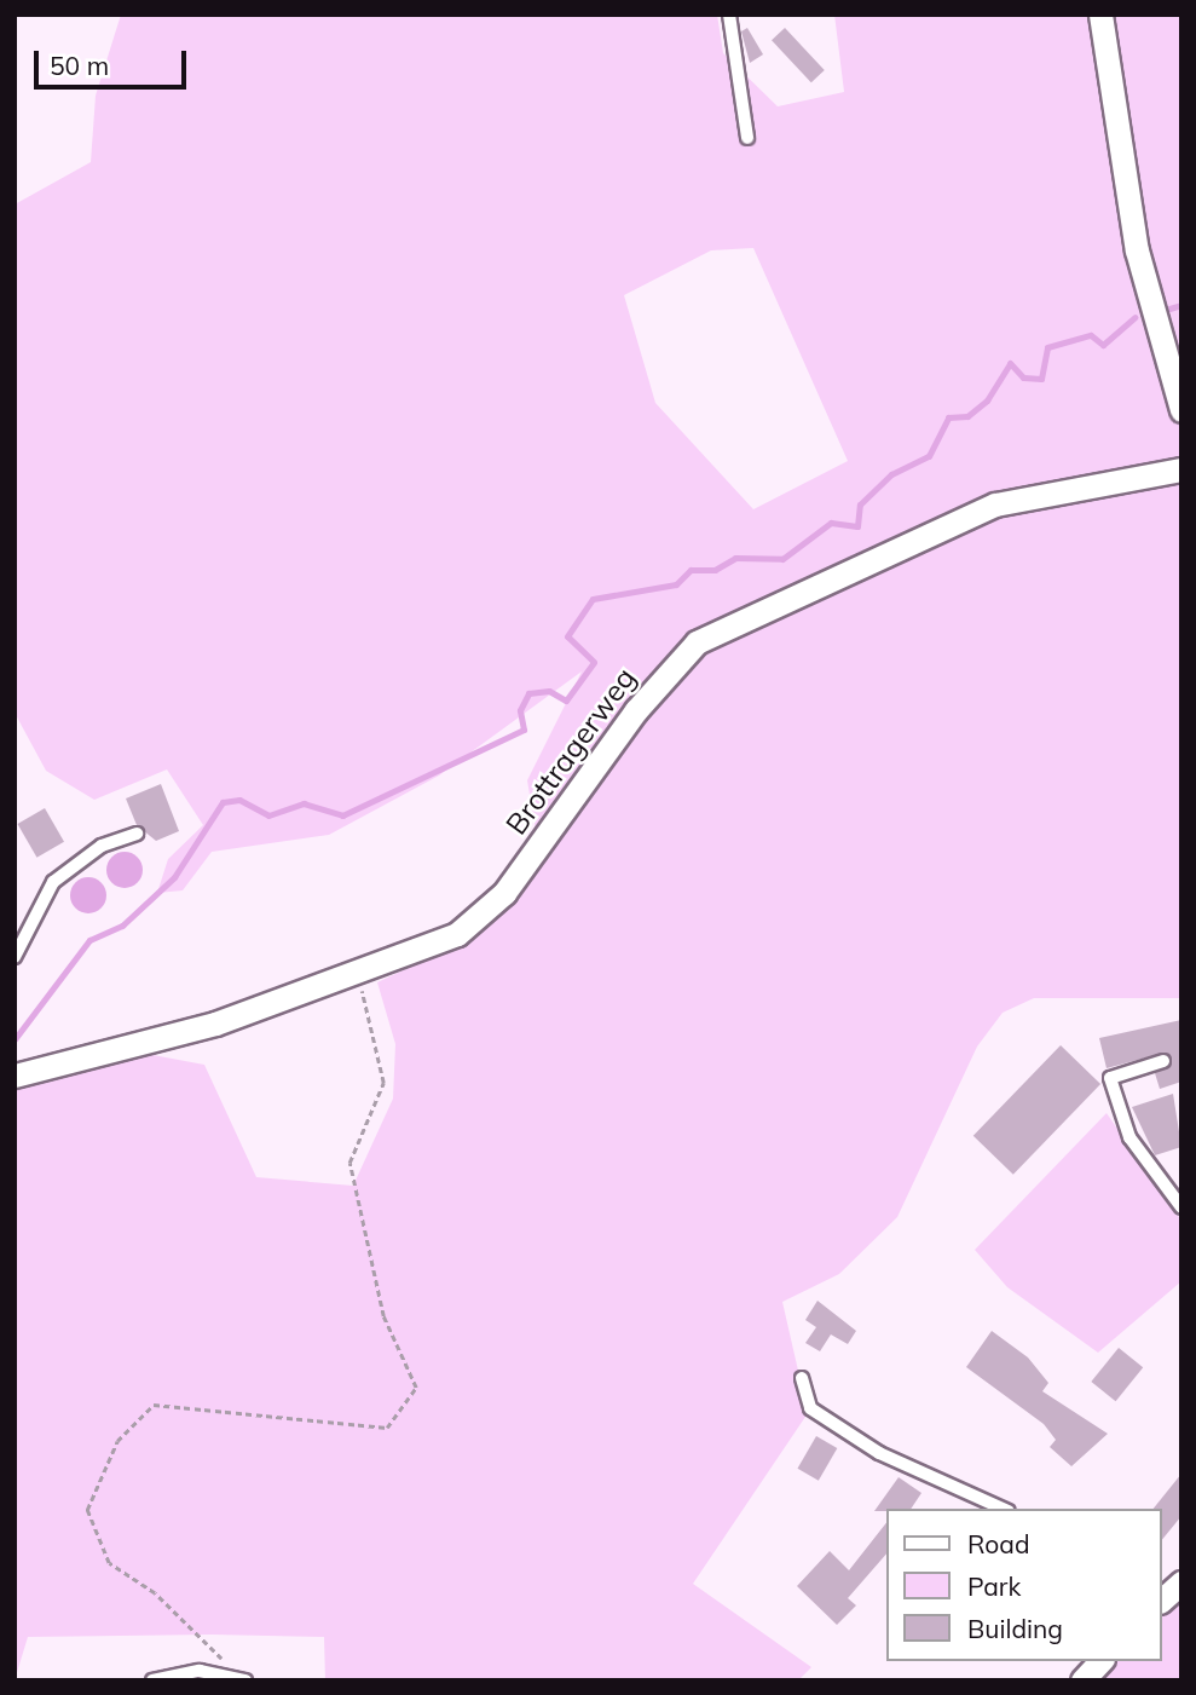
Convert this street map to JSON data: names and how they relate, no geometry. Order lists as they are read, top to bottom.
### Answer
{
  "streets": {
    "street": ["Brottragerweg"]
  },
  "legend": ["Road", "Park", "Building"],
  "scale_bar": "50 m"
}
